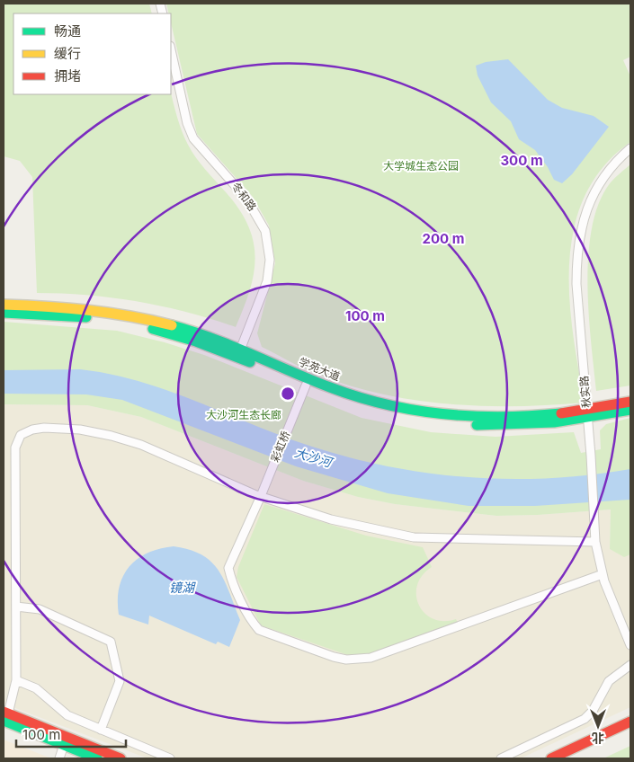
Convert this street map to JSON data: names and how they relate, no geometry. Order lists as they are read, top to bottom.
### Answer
{
  "streets": {
    "street": [
      "冬和路",
      "学苑大道",
      "秋实路",
      "彩虹桥"
    ]
  },
  "crossings": [
    ["冬和路", "学苑大道"],
    ["学苑大道", "秋实路"],
    ["学苑大道", "彩虹桥"],
    ["秋实路", "彩虹桥"]
  ],
  "water": ["大沙河", "镜湖"],
  "parks": ["大学城生态公园", "大沙河生态长廊"],
  "legend": ["畅通", "缓行", "拥堵"],
  "scale_bar": "100 m",
  "north": "bottom",
  "rings": ["300 m", "200 m", "100 m"]
}
